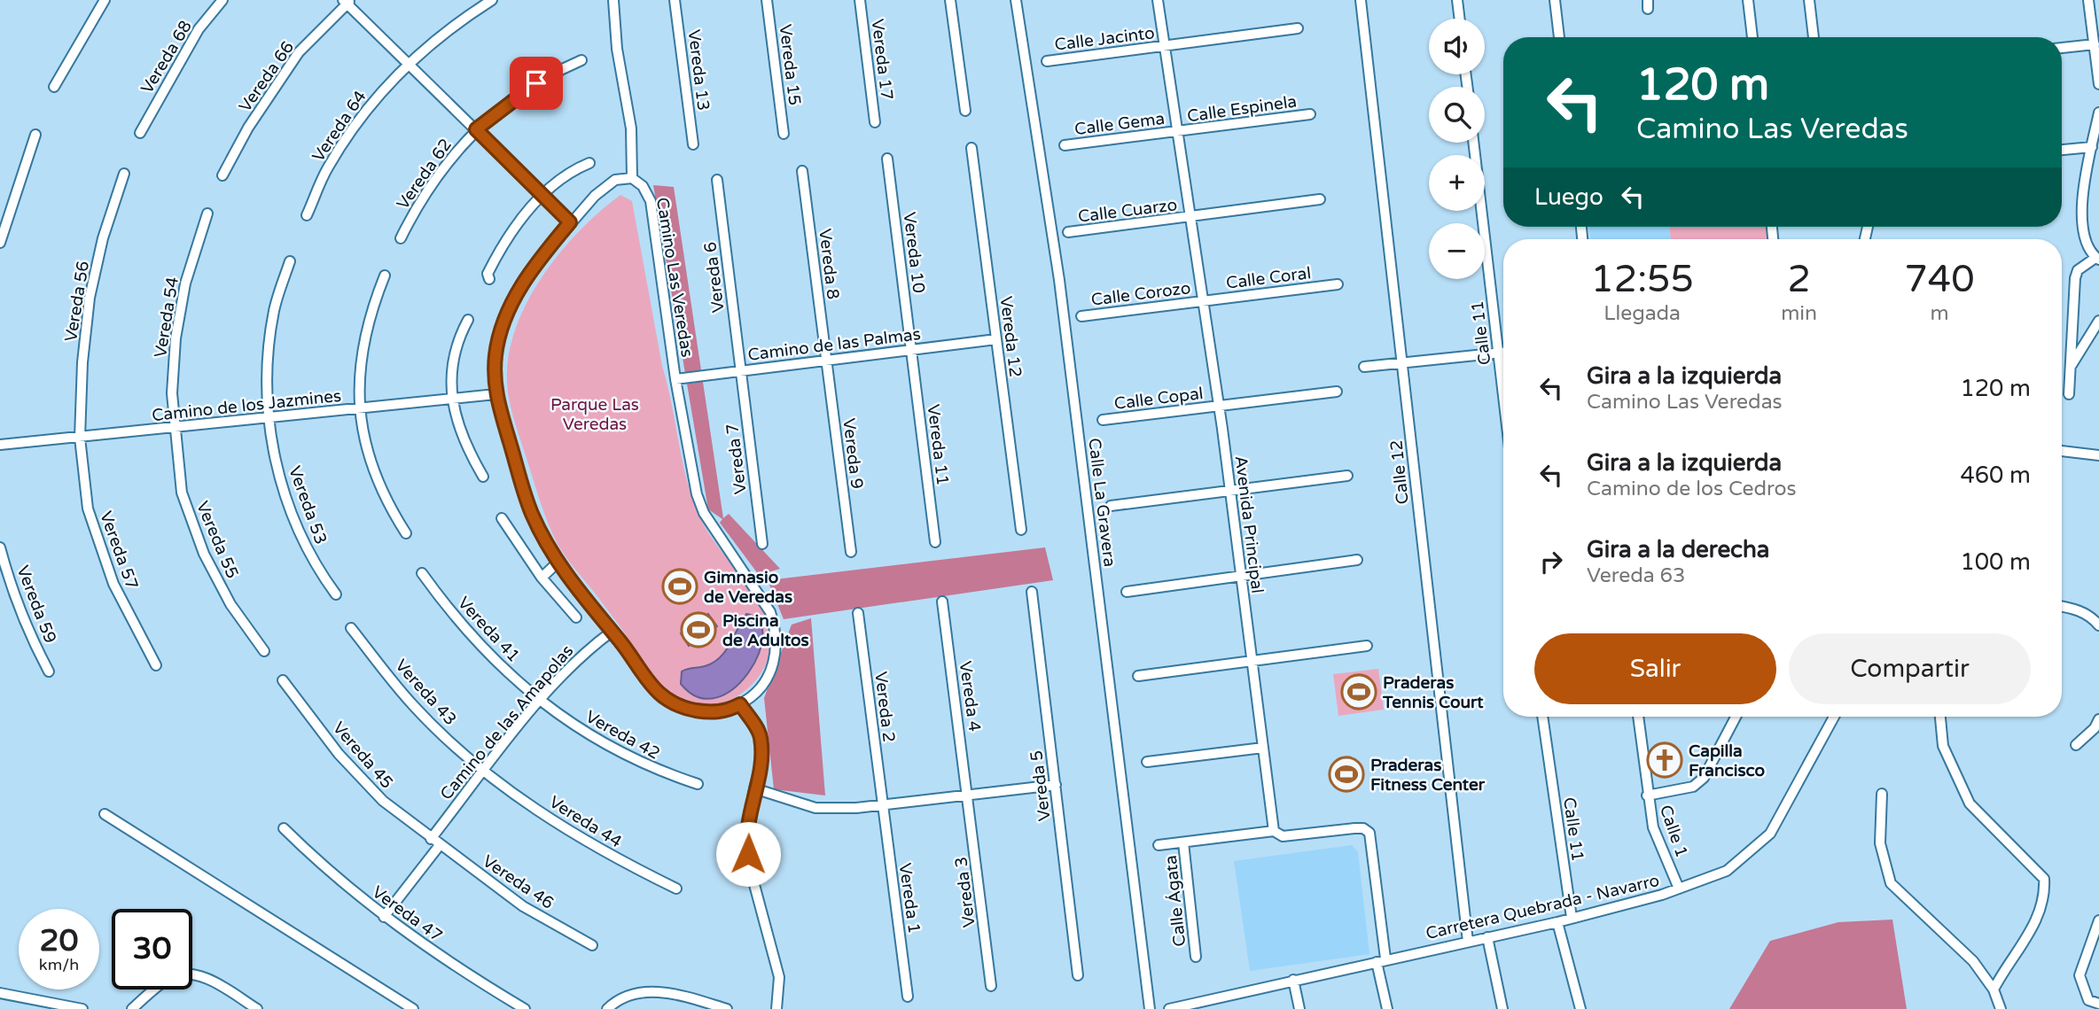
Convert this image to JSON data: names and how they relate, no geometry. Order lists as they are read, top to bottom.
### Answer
{
  "streets": {
    "street": [
      "Calle Jacinto",
      "Vereda 68",
      "Vereda 17",
      "Vereda 15",
      "Vereda 13",
      "Vereda 66",
      "Calle Espinela",
      "Calle Gema",
      "Vereda 64",
      "Vereda 62",
      "Calle Cuarzo",
      "Vereda 10",
      "Vereda 8",
      "Camino Las Veredas",
      "Vereda 6",
      "Calle Coral",
      "Calle Corozo",
      "Vereda 56",
      "Vereda 54",
      "Calle 11",
      "Vereda 12",
      "Camino de las Palmas",
      "Calle Copal",
      "Camino de los Jazmines",
      "Vereda 11",
      "Vereda 9",
      "Vereda 7",
      "Calle 12",
      "Calle La Gravera",
      "Vereda 53",
      "Avenida Principal",
      "Vereda 55",
      "Vereda 57",
      "Vereda 59",
      "Vereda 41",
      "Vereda 43",
      "Vereda 4",
      "Vereda 2",
      "Camino de las Amapolas",
      "Vereda 42",
      "Vereda 45",
      "Vereda 5",
      "Vereda 44",
      "Calle 1",
      "Vereda 46",
      "Vereda 3",
      "Vereda 1",
      "Calle Ágata",
      "Carretera Quebrada - Navarro",
      "Vereda 47"
    ]
  },
  "crossings": [
    ["Calle Jacinto", "Avenida Principal"],
    ["Calle Espinela", "Calle Gema"],
    ["Calle Espinela", "Avenida Principal"],
    ["Calle Gema", "Avenida Principal"],
    ["Calle Cuarzo", "Avenida Principal"],
    ["Vereda 10", "Camino de las Palmas"],
    ["Vereda 10", "Vereda 11"],
    ["Vereda 8", "Camino de las Palmas"],
    ["Vereda 8", "Vereda 9"],
    ["Camino Las Veredas", "Camino de las Palmas"],
    ["Camino Las Veredas", "Camino de los Jazmines"],
    ["Camino Las Veredas", "Camino de las Amapolas"],
    ["Vereda 6", "Camino de las Palmas"],
    ["Vereda 6", "Vereda 7"],
    ["Calle Coral", "Calle Corozo"],
    ["Calle Coral", "Avenida Principal"],
    ["Calle Corozo", "Avenida Principal"],
    ["Vereda 56", "Camino de los Jazmines"],
    ["Vereda 56", "Vereda 57"],
    ["Vereda 54", "Camino de los Jazmines"],
    ["Vereda 54", "Vereda 55"],
    ["Calle 11", "Carretera Quebrada - Navarro"],
    ["Vereda 12", "Camino de las Palmas"],
    ["Camino de las Palmas", "Vereda 11"],
    ["Camino de las Palmas", "Vereda 9"],
    ["Camino de las Palmas", "Vereda 7"],
    ["Calle Copal", "Avenida Principal"],
    ["Camino de los Jazmines", "Vereda 53"],
    ["Camino de los Jazmines", "Vereda 55"],
    ["Camino de los Jazmines", "Vereda 57"],
    ["Calle 12", "Carretera Quebrada - Navarro"],
    ["Vereda 41", "Camino de las Amapolas"],
    ["Vereda 41", "Vereda 42"],
    ["Vereda 43", "Camino de las Amapolas"],
    ["Vereda 43", "Vereda 44"],
    ["Vereda 4", "Vereda 3"],
    ["Vereda 2", "Vereda 1"],
    ["Camino de las Amapolas", "Vereda 42"],
    ["Camino de las Amapolas", "Vereda 45"],
    ["Camino de las Amapolas", "Vereda 44"],
    ["Camino de las Amapolas", "Vereda 46"],
    ["Vereda 45", "Vereda 46"],
    ["Calle 1", "Carretera Quebrada - Navarro"]
  ],
  "parks": ["Parque Las Veredas"],
  "places": {
    "sports": [
      "Gimnasio de Veredas",
      "Piscina de Adultos",
      "Praderas Tennis Court",
      "Praderas Fitness Center"
    ],
    "church": ["Capilla Francisco"]
  },
  "page": {
    "map_buttons": ["+", "−"],
    "turn": ["120 m", "Camino Las Veredas"],
    "then": "Luego",
    "eta": [
      "12:55",
      "Llegada",
      "2",
      "min",
      "740",
      "m"
    ],
    "list": [
      {
        "name": "Gira a la izquierda",
        "note": "Camino Las Veredas",
        "value": "120 m"
      },
      {
        "name": "Gira a la izquierda",
        "note": "Camino de los Cedros",
        "value": "460 m"
      },
      {
        "name": "Gira a la derecha",
        "note": "Vereda 63",
        "value": "100 m"
      }
    ],
    "buttons": ["Salir", "Compartir"],
    "speed": "20 km/h",
    "limit": "30"
  }
}
